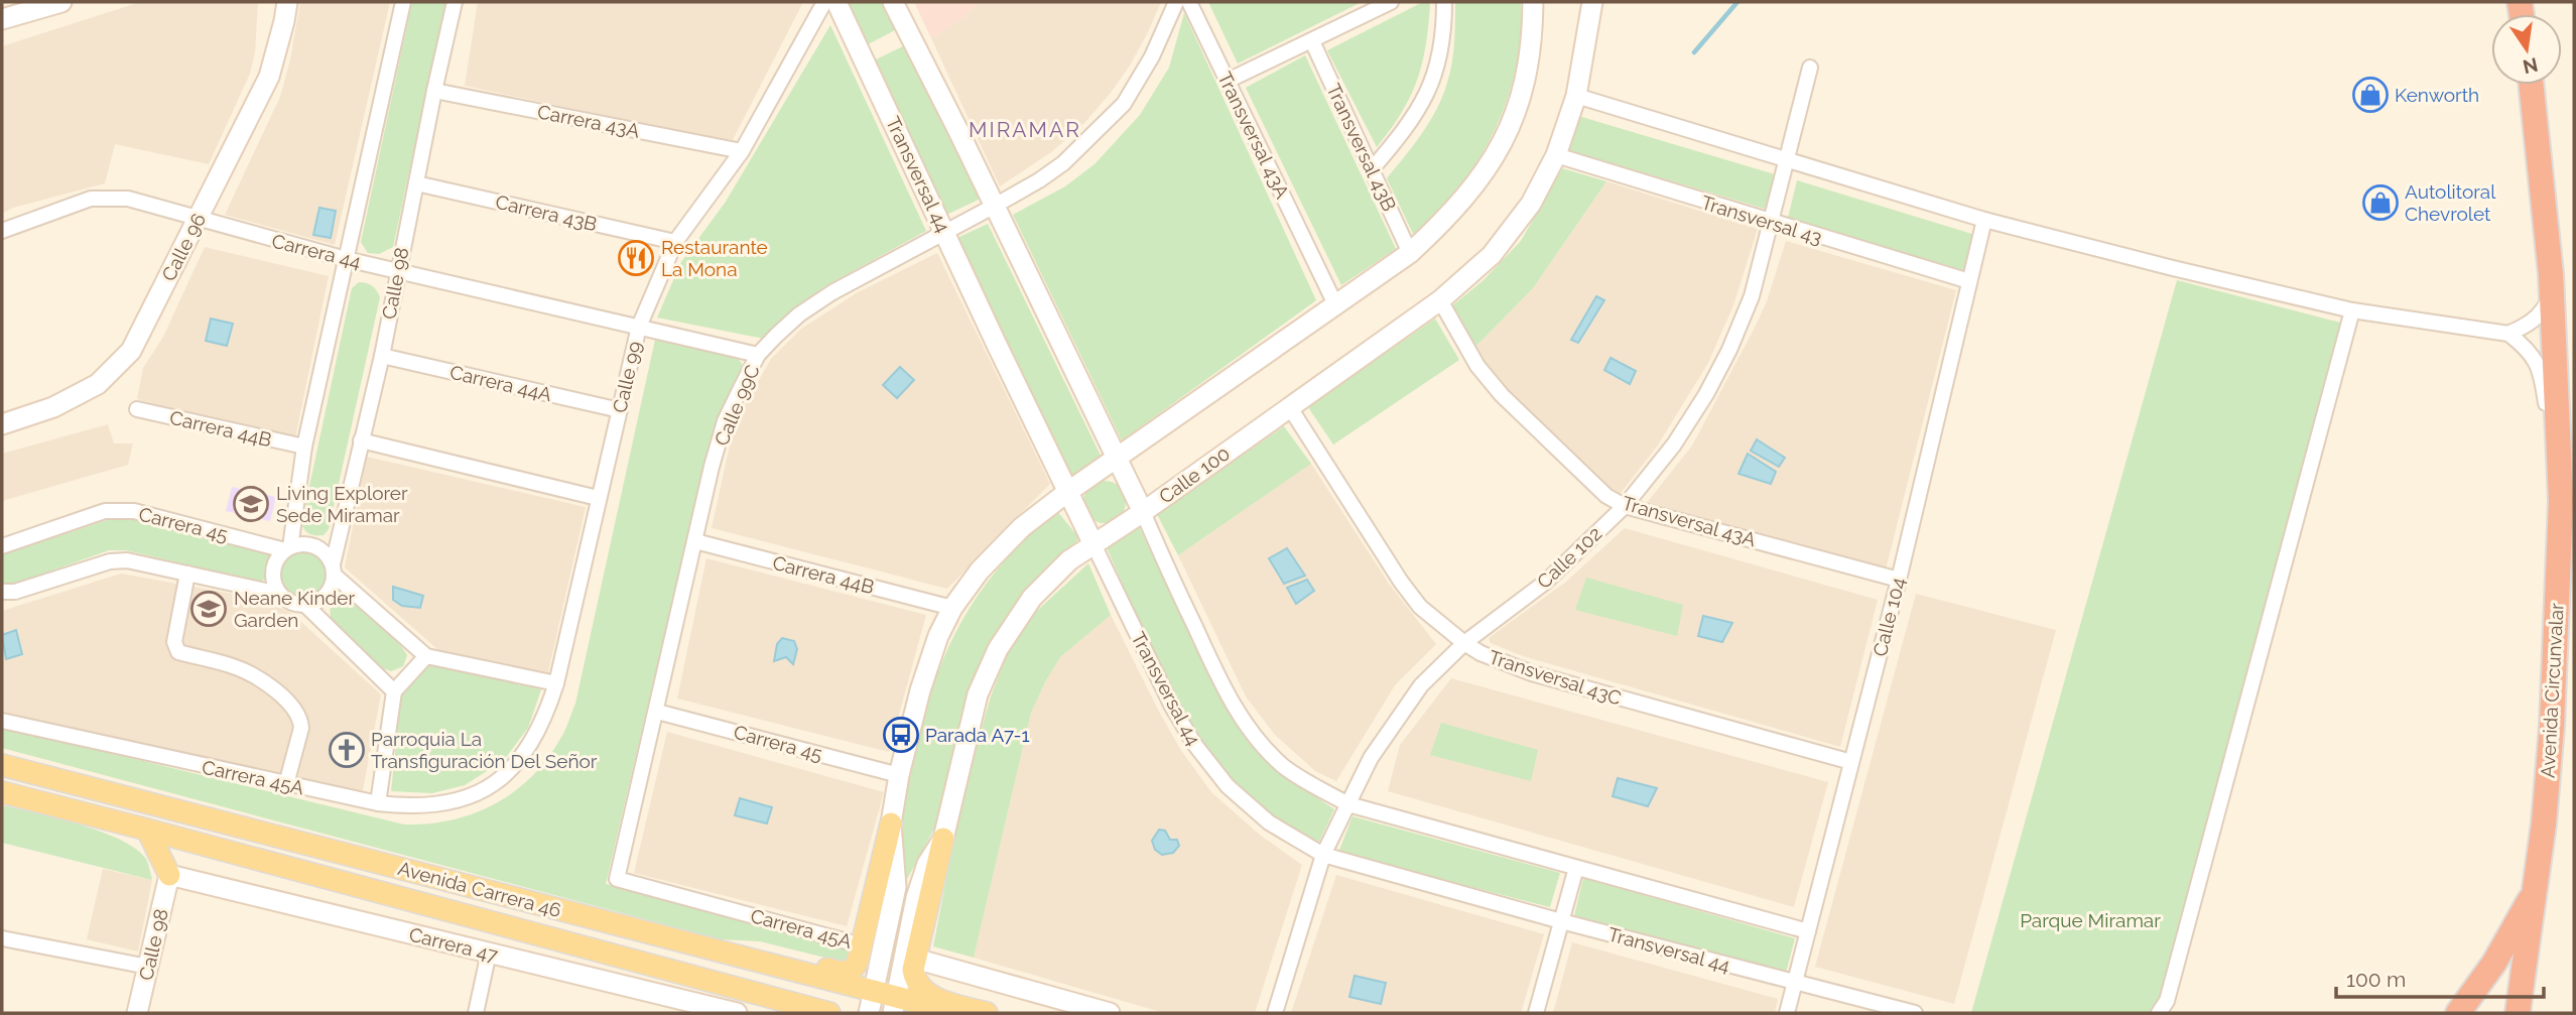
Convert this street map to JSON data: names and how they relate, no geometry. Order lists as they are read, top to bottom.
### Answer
{
  "streets": {
    "highway": ["Avenida Circunvalar"],
    "main road": ["Avenida Carrera 46"],
    "street": [
      "Carrera 43A",
      "Transversal 43A",
      "Transversal 43B",
      "Transversal 44",
      "Carrera 43B",
      "Transversal 43",
      "Calle 96",
      "Carrera 44",
      "Calle 98",
      "Calle 99",
      "Carrera 44A",
      "Calle 99C",
      "Carrera 44B",
      "Calle 100",
      "Carrera 45",
      "Calle 102",
      "Calle 104",
      "Transversal 43C",
      "Carrera 45A",
      "Carrera 47"
    ]
  },
  "crossings": [
    ["Carrera 43A", "Calle 98"],
    ["Carrera 43A", "Calle 99"],
    ["Transversal 43A", "Calle 100"],
    ["Transversal 43A", "Calle 102"],
    ["Transversal 43A", "Calle 104"],
    ["Transversal 44", "Calle 99C"],
    ["Transversal 44", "Calle 100"],
    ["Transversal 44", "Calle 102"],
    ["Transversal 44", "Calle 104"],
    ["Carrera 43B", "Calle 98"],
    ["Carrera 43B", "Calle 99"],
    ["Transversal 43", "Calle 100"],
    ["Transversal 43", "Calle 102"],
    ["Transversal 43", "Calle 104"],
    ["Calle 96", "Carrera 44"],
    ["Carrera 44", "Calle 98"],
    ["Carrera 44", "Calle 99"],
    ["Carrera 44", "Calle 99C"],
    ["Calle 98", "Carrera 44A"],
    ["Calle 98", "Carrera 45"],
    ["Calle 98", "Carrera 47"],
    ["Calle 99", "Carrera 44A"],
    ["Calle 99", "Carrera 45A"],
    ["Calle 99C", "Carrera 44B"],
    ["Calle 99C", "Carrera 45"],
    ["Calle 99C", "Carrera 45A"],
    ["Calle 100", "Transversal 43C"],
    ["Calle 100", "Avenida Carrera 46"],
    ["Calle 102", "Transversal 43C"],
    ["Calle 104", "Transversal 43C"]
  ],
  "districts": ["MIRAMAR"],
  "parks": ["Parque Miramar"],
  "places": {
    "shop": ["Kenworth", "Autolitoral Chevrolet"],
    "restaurant": ["Restaurante La Mona"],
    "school or university": ["Living Explorer Sede Miramar", "Neane Kinder Garden"],
    "bus stop": ["Parada A7-1"],
    "church": ["Parroquia La Transfiguración Del Señor"]
  },
  "scale_bar": "100 m",
  "north": "bottom"
}
